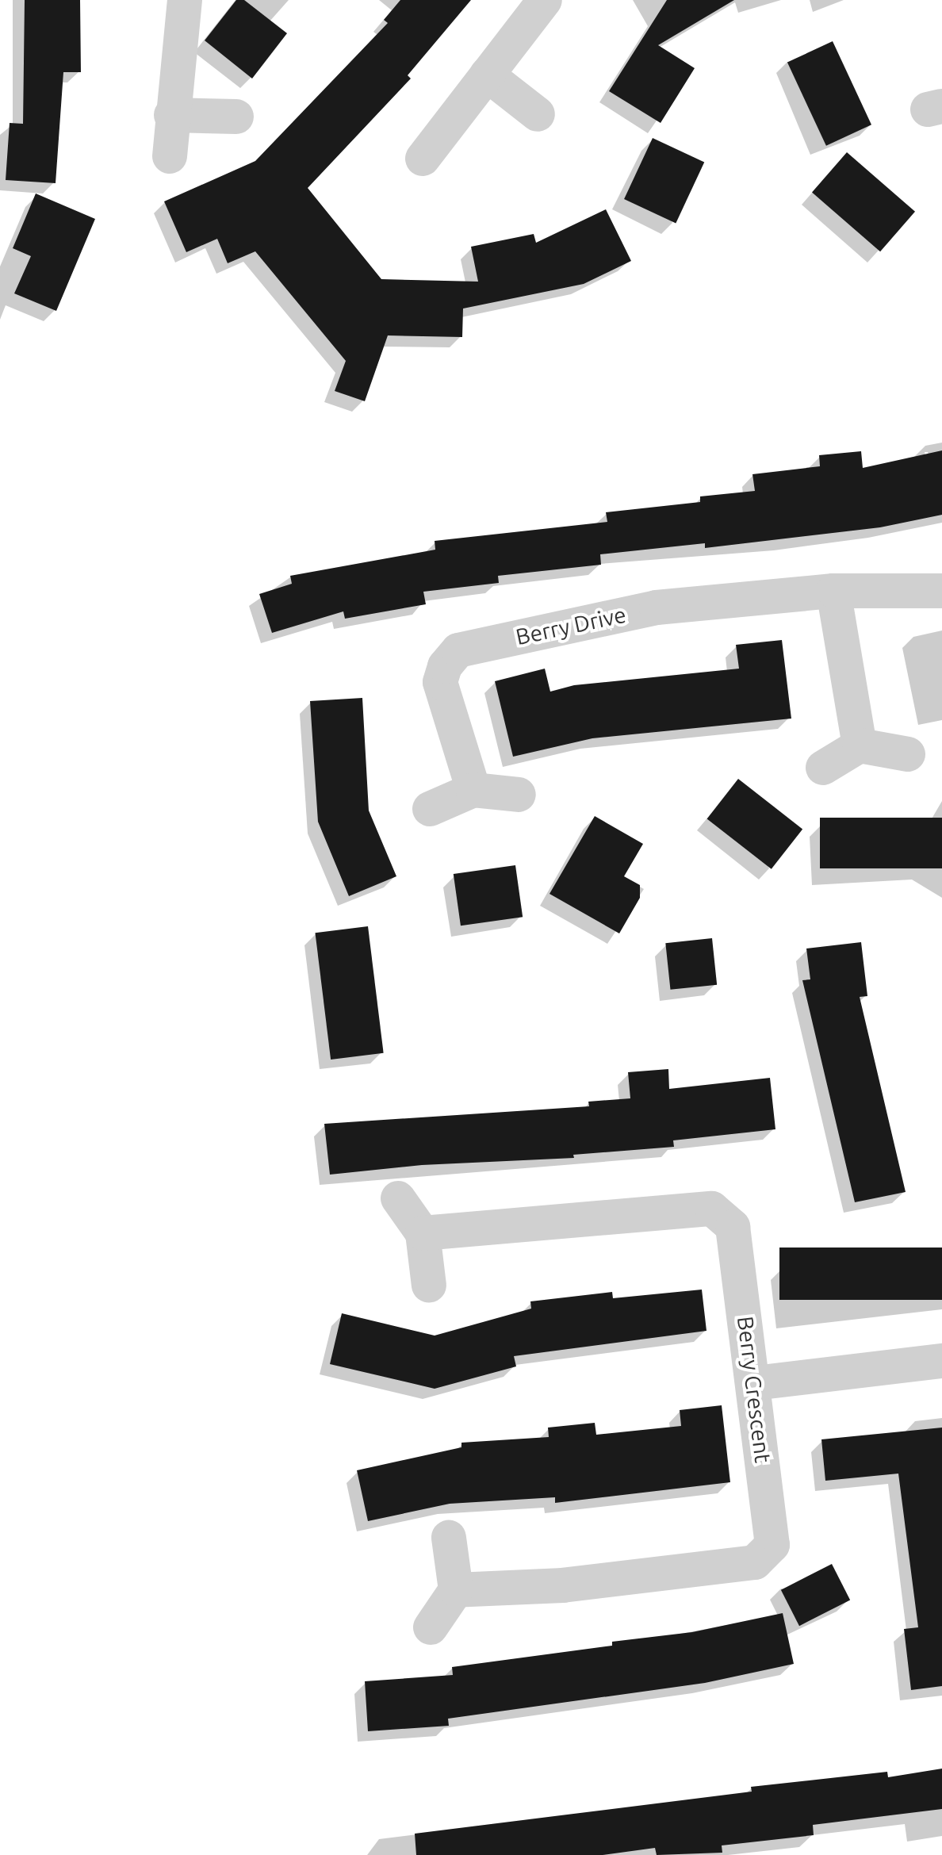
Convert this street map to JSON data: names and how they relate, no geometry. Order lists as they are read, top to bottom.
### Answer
{
  "streets": {
    "street": ["Berry Drive", "Berry Crescent"]
  }
}
